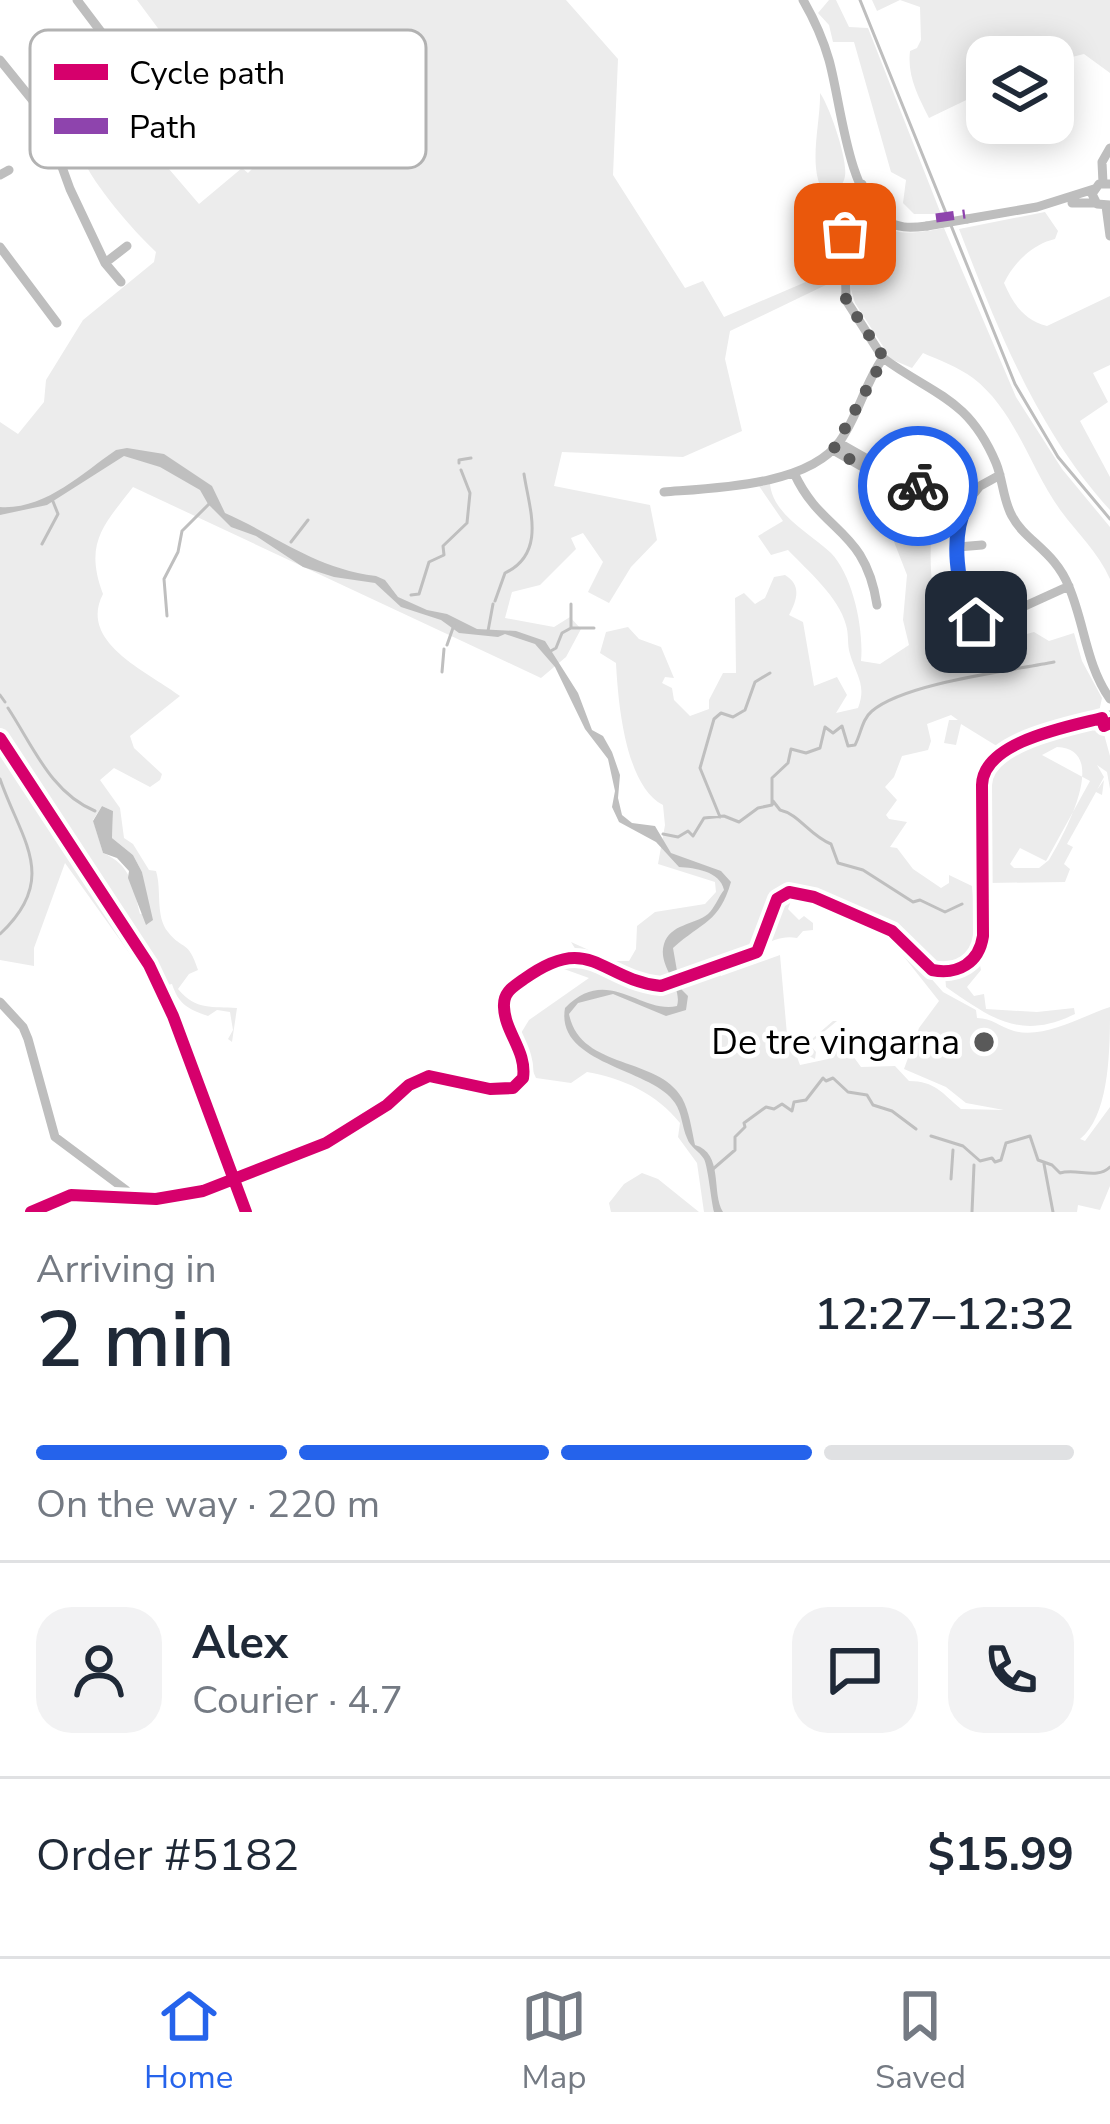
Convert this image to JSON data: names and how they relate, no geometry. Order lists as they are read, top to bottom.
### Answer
{
  "places": ["De tre vingarna"],
  "legend": ["Cycle path", "Path"],
  "page": {
    "heading": ["2 min", "Arriving in", "12:27–12:32"],
    "panel": [
      "Alex",
      "Courier · 4.7",
      "Order #5182",
      "$15.99"
    ],
    "bar": "On the way · 220 m",
    "tabs": ["Home", "Map", "Saved"]
  }
}
